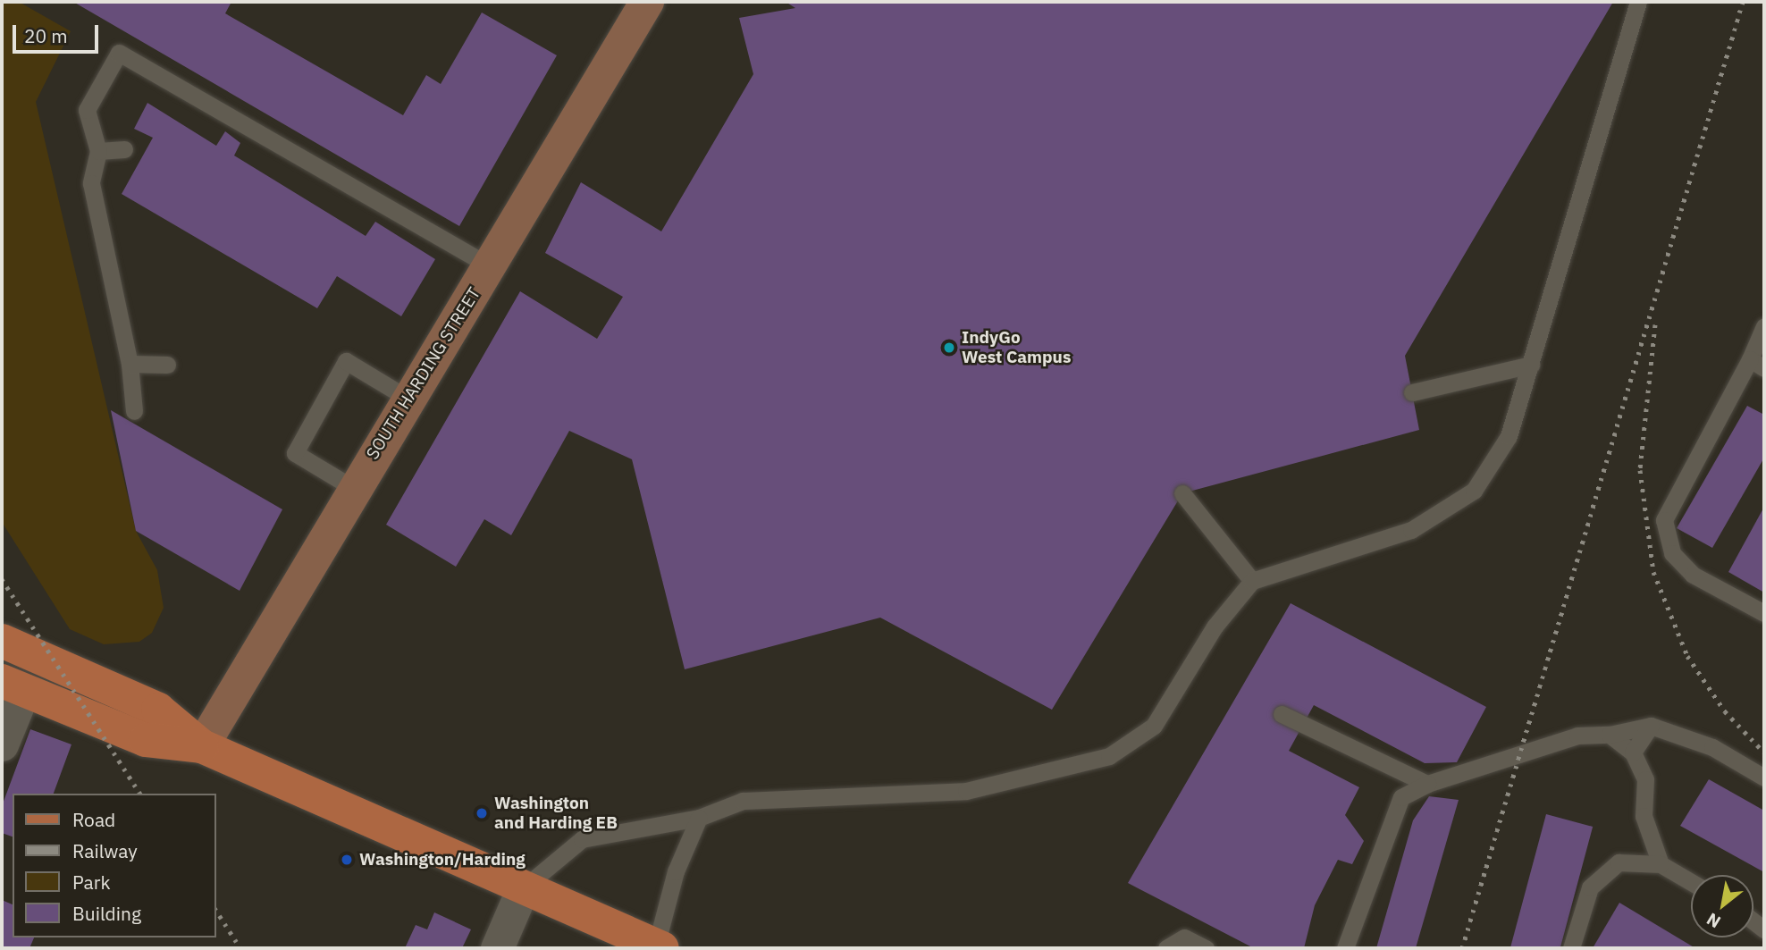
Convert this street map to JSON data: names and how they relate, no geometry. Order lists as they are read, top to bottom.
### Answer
{
  "streets": {
    "street": ["SOUTH HARDING STREET"]
  },
  "places": ["IndyGo West Campus", "Washington and Harding EB", "Washington/Harding"],
  "legend": [
    "Road",
    "Railway",
    "Park",
    "Building"
  ],
  "scale_bar": "20 m",
  "north": "bottom left"
}
